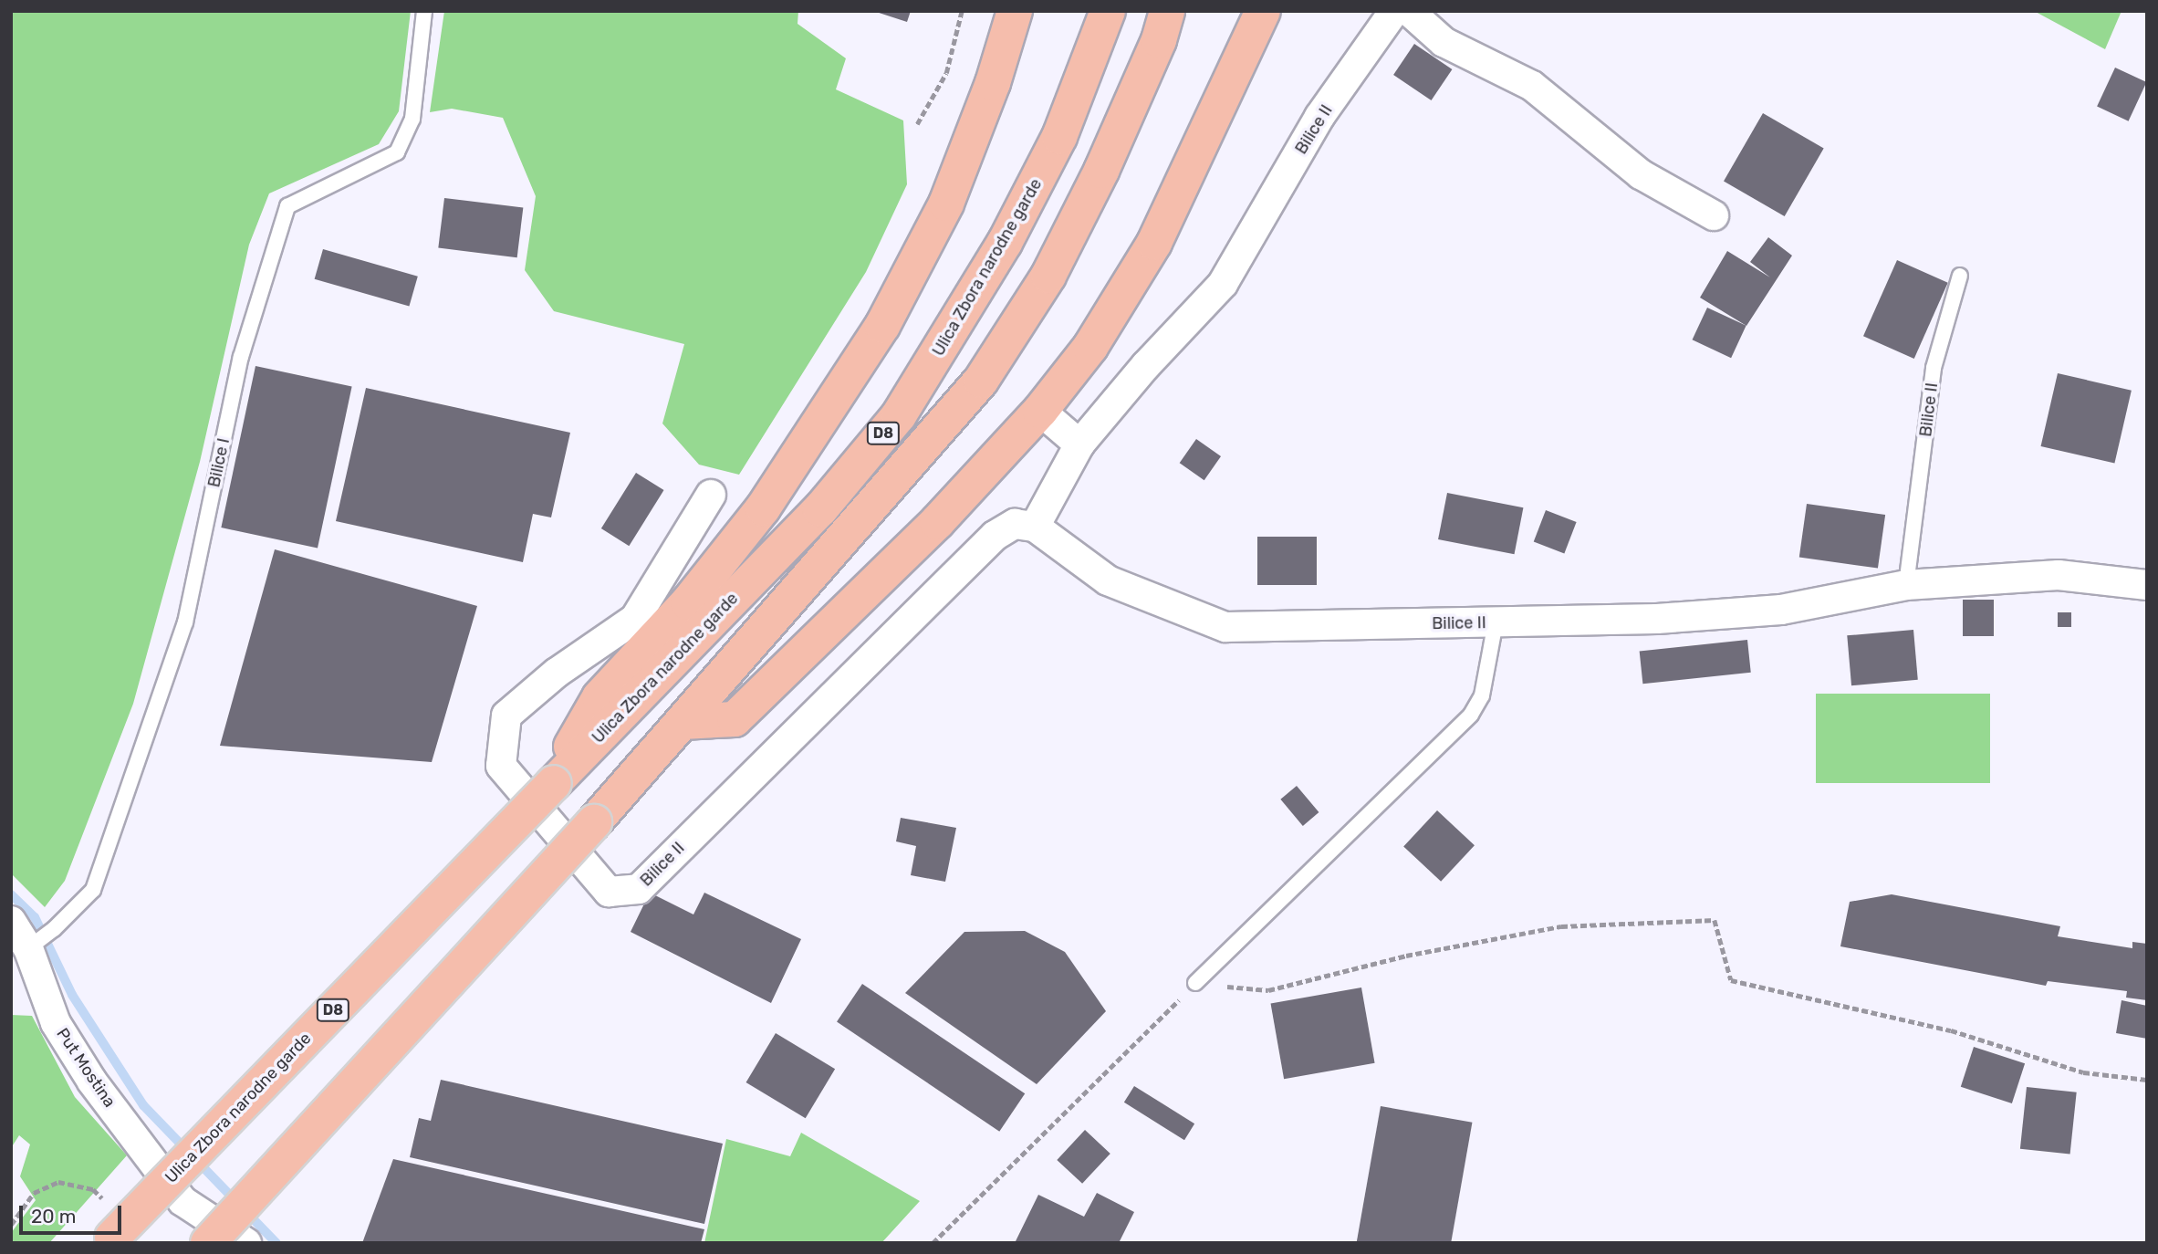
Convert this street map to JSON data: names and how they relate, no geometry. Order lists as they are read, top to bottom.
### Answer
{
  "streets": {
    "highway": ["Ulica Zbora narodne garde", "D8"],
    "street": ["Bilice II", "Put Mostina"],
    "lane": ["Bilice I"]
  },
  "crossings": [
    ["Bilice I", "Put Mostina"]
  ],
  "scale_bar": "20 m"
}
